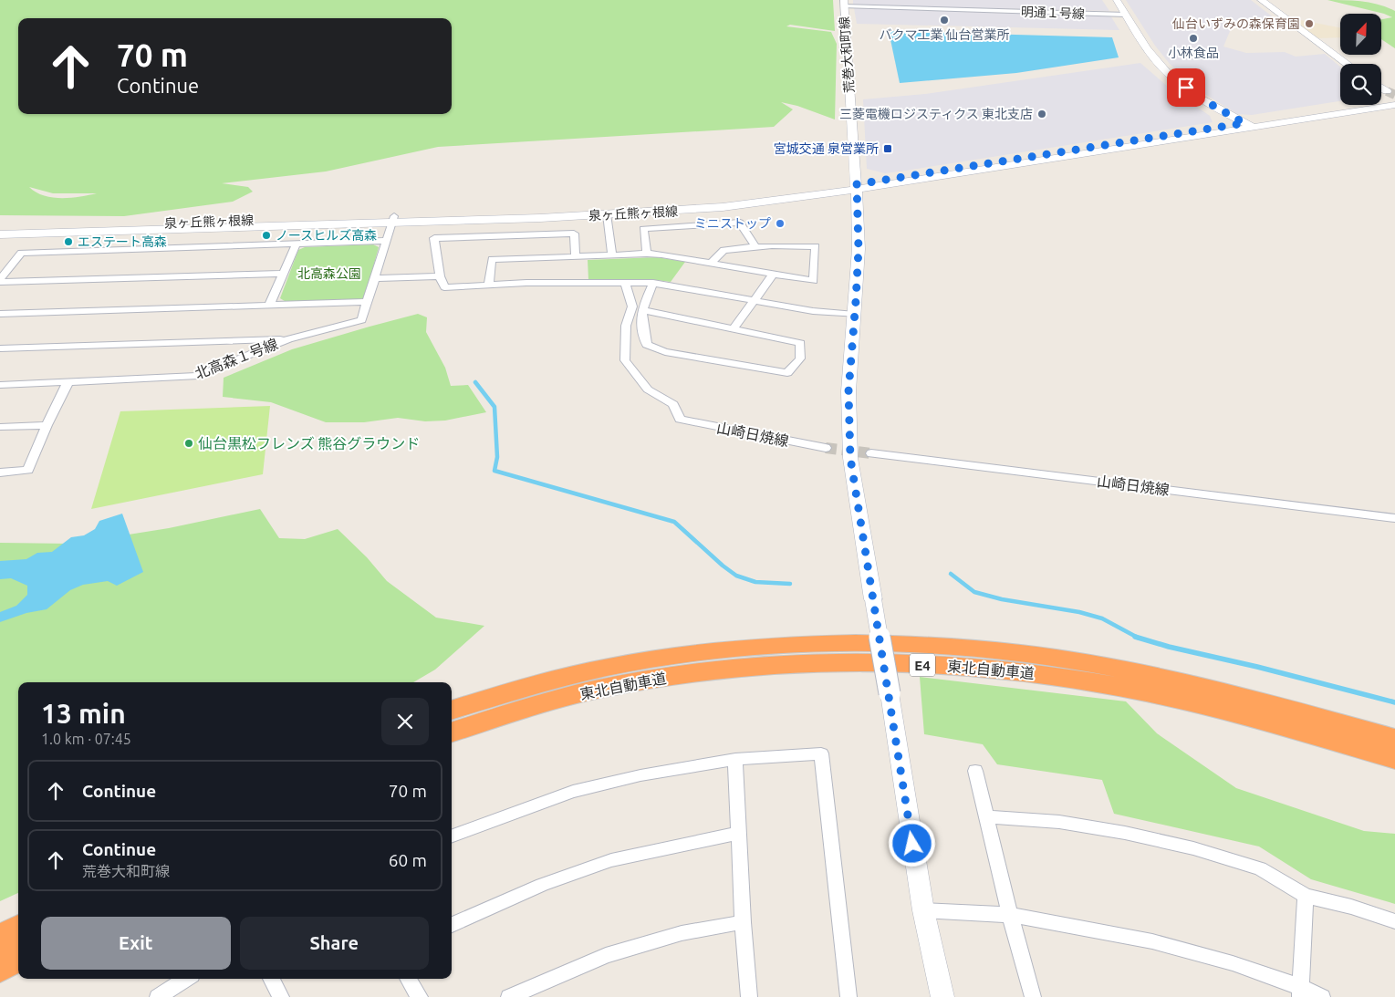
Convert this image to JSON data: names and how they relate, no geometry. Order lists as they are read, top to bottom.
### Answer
{
  "streets": {
    "highway": ["E4", "東北自動車道"],
    "main road": ["荒巻大和町線", "泉ヶ丘熊ヶ根線"],
    "street": ["明通１号線", "北高森１号線", "山崎日焼線"]
  },
  "crossings": [
    ["明通１号線", "荒巻大和町線"],
    ["荒巻大和町線", "泉ヶ丘熊ヶ根線"],
    ["泉ヶ丘熊ヶ根線", "北高森１号線"]
  ],
  "parks": ["北高森公園"],
  "places": {
    "other": [
      "バクマ工業 仙台営業所",
      "仙台いずみの森保育園",
      "小林食品",
      "三菱電機ロジスティクス 東北支店",
      "ミニストップ",
      "ノースヒルズ高森",
      "エステート高森",
      "仙台黒松フレンズ 熊谷グラウンド"
    ],
    "transit": ["宮城交通 泉営業所"]
  },
  "north": "top right",
  "page": {
    "turn": ["70 m", "Continue"],
    "heading": ["13 min", "1.0 km · 07:45"],
    "list": [
      {
        "name": "Continue",
        "value": "70 m"
      },
      {
        "name": "Continue",
        "note": "荒巻大和町線",
        "value": "60 m"
      }
    ],
    "buttons": ["Exit", "Share"]
  }
}
